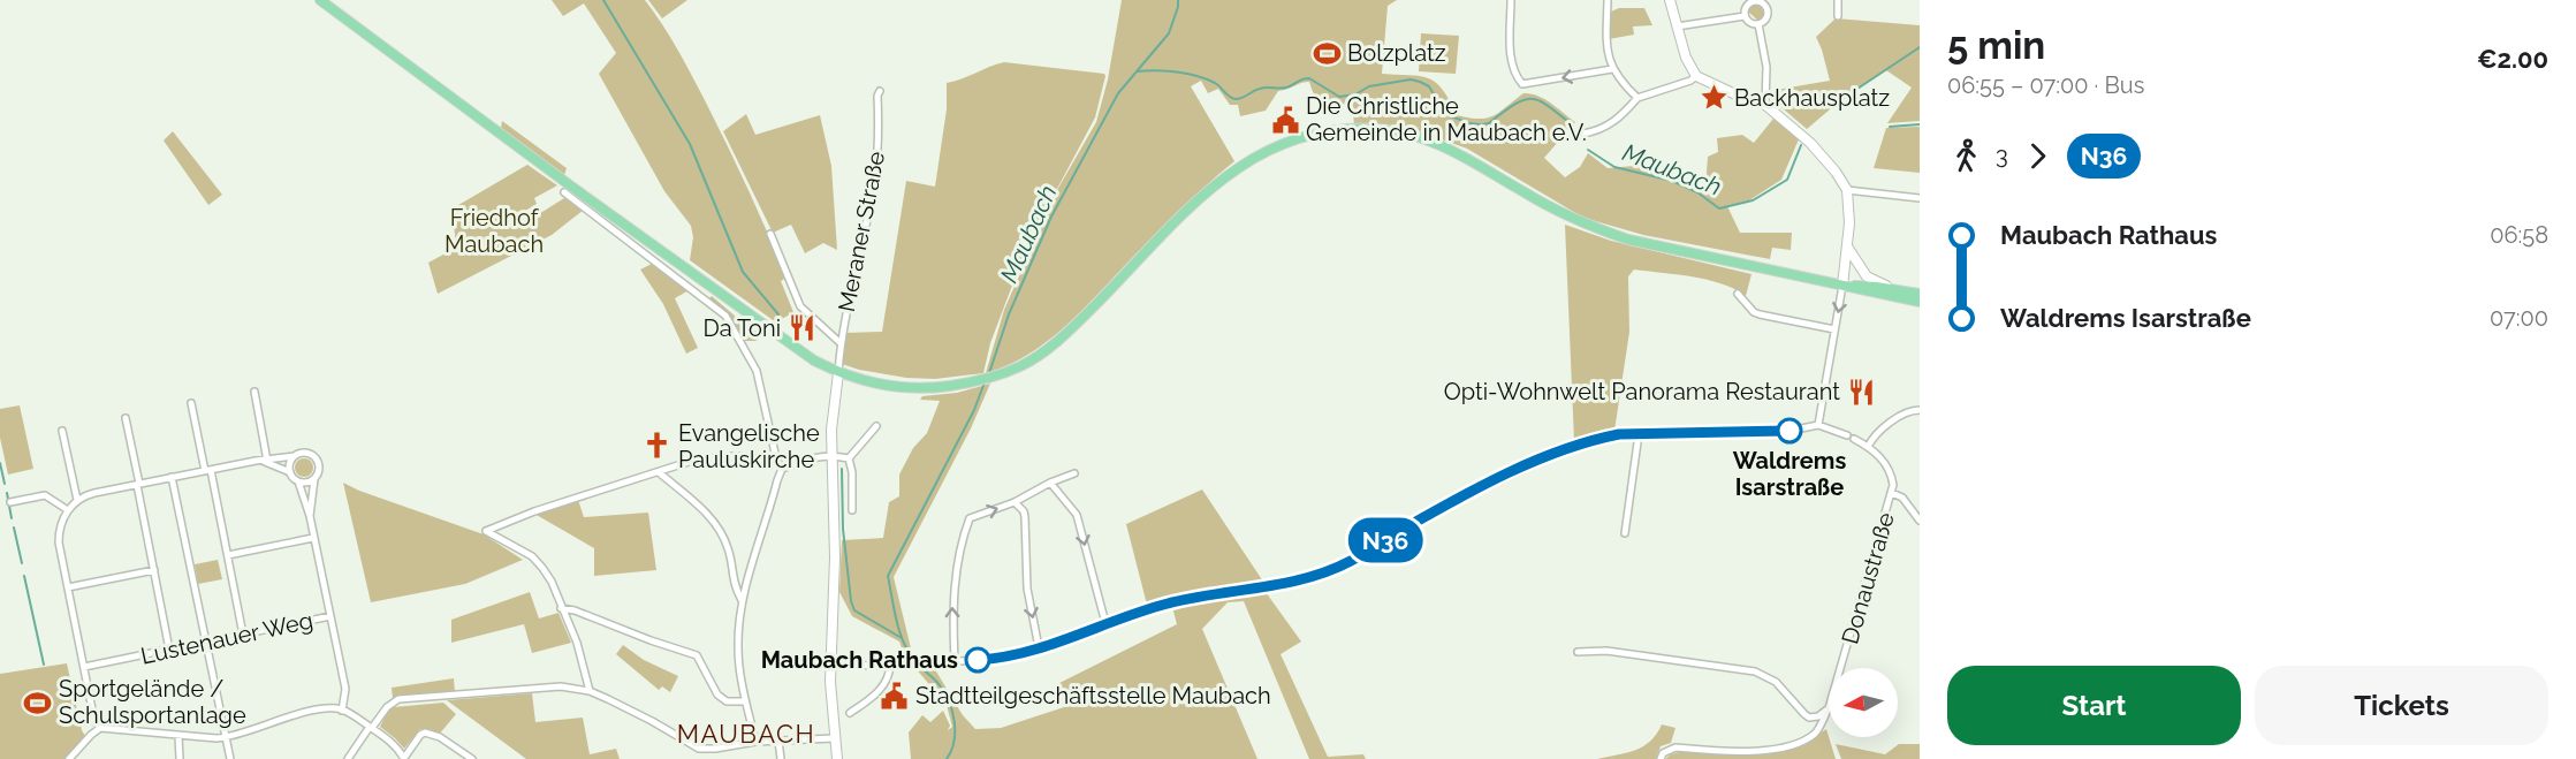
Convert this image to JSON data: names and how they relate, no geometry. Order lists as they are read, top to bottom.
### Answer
{
  "streets": {
    "street": ["Meraner Straße", "Donaustraße", "Lustenauer Weg"]
  },
  "districts": ["MAUBACH"],
  "water": ["Maubach"],
  "parks": ["Friedhof Maubach"],
  "places": {
    "sports": ["Bolzplatz", "Sportgelände / Schulsportanlage"],
    "place": ["Backhausplatz"],
    "public building": ["Die Christliche Gemeinde in Maubach e.V.", "Stadtteilgeschäftsstelle Maubach"],
    "restaurant": ["Da Toni", "Opti-Wohnwelt Panorama Restaurant"],
    "other": ["Waldrems Isarstraße", "Maubach Rathaus"],
    "church": ["Evangelische Pauluskirche"]
  },
  "lines": ["bus line N36"],
  "north": "left",
  "page": {
    "on_map": "N36",
    "heading": ["5 min", "06:55 – 07:00 · Bus", "€2.00"],
    "legs": ["3", "N36"],
    "list": [
      {
        "name": "Maubach Rathaus",
        "value": "06:58"
      },
      {
        "name": "Waldrems Isarstraße",
        "value": "07:00"
      }
    ],
    "buttons": ["Start", "Tickets"]
  }
}
